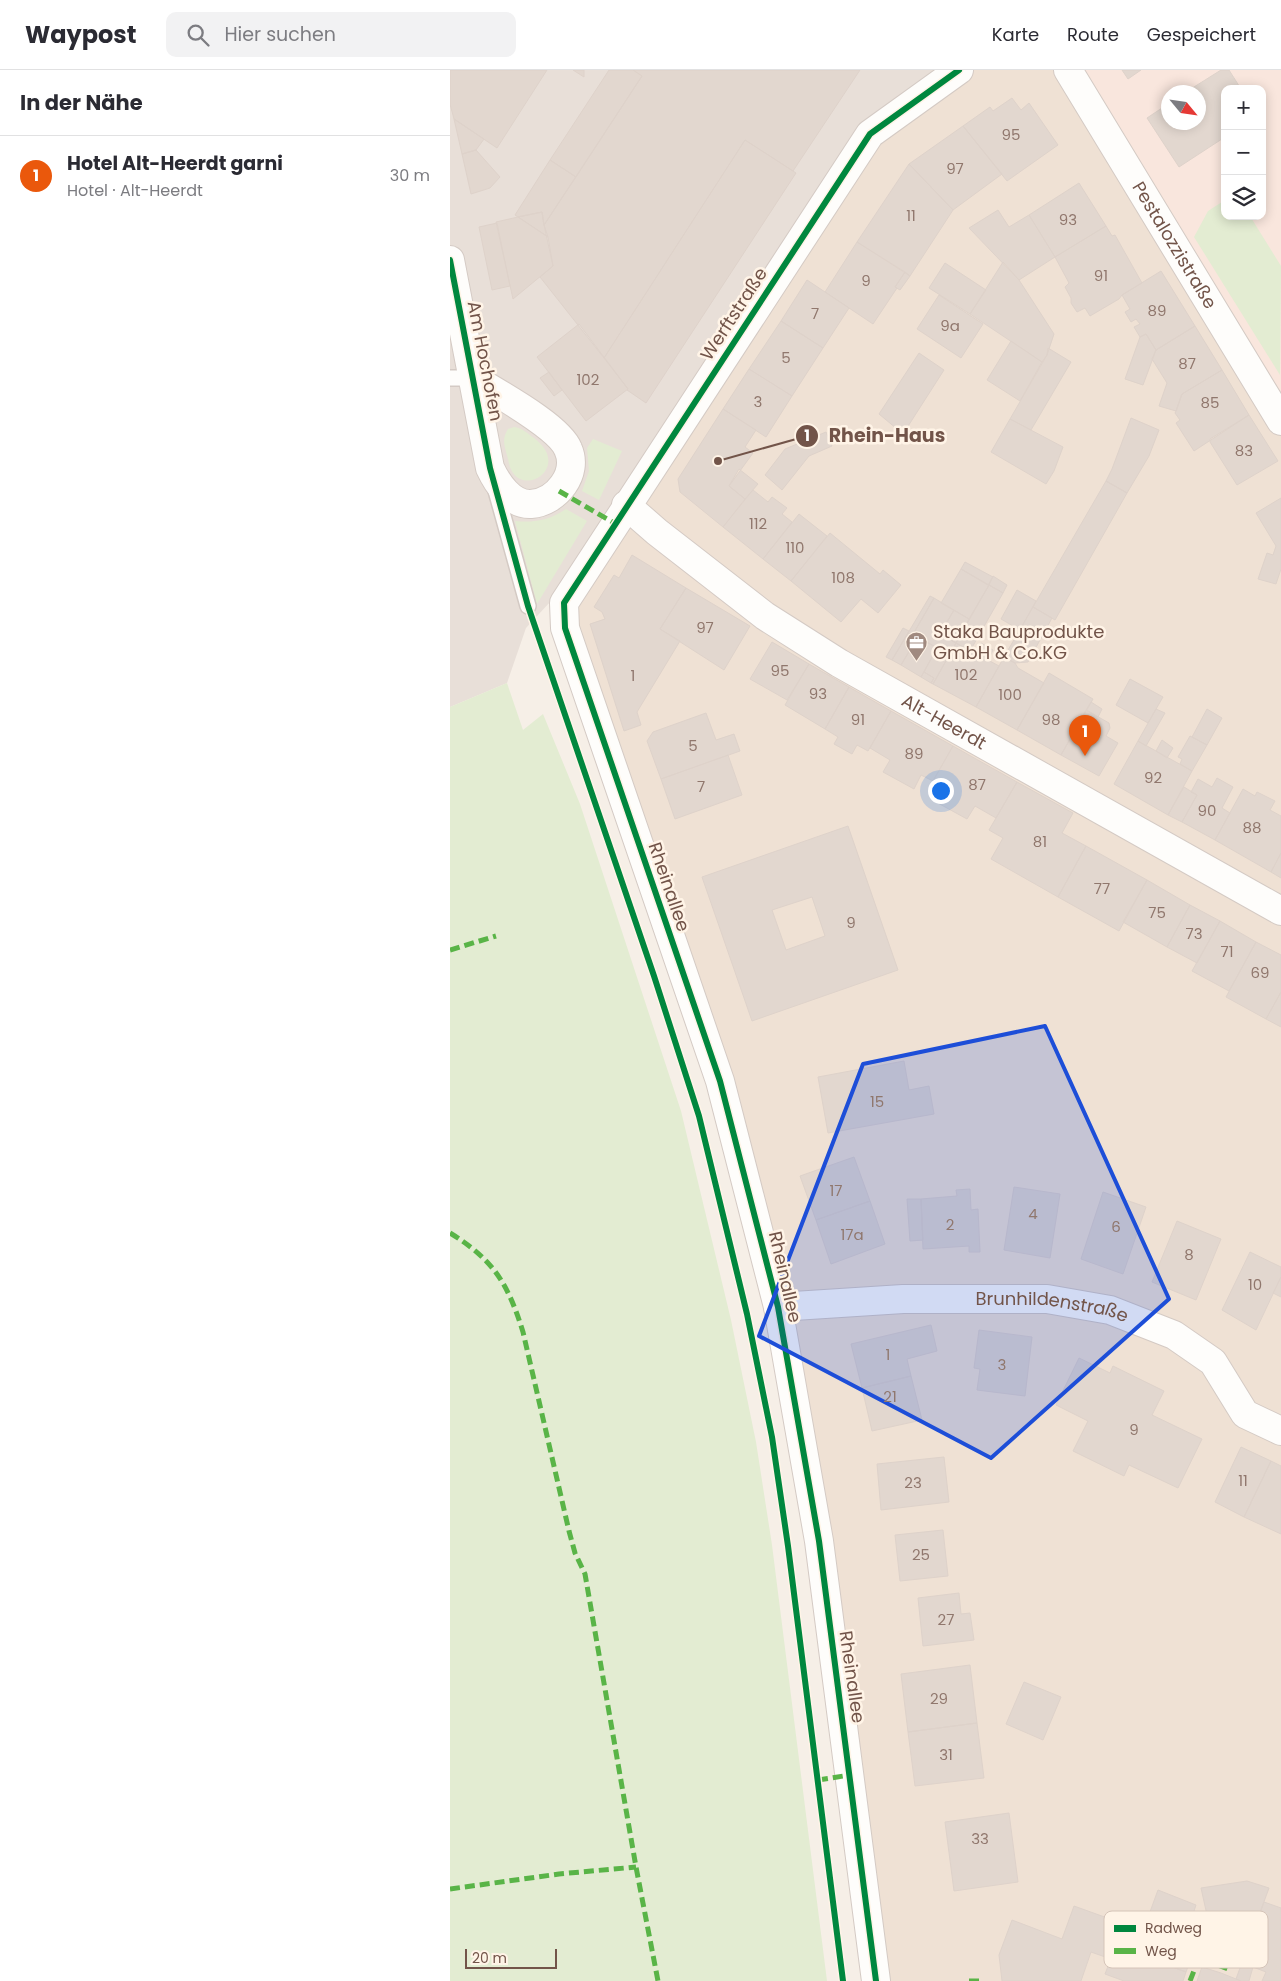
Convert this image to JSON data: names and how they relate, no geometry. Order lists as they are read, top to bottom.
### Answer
{
  "streets": {
    "street": [
      "Pestalozzistraße",
      "Werftstraße",
      "Am Hochofen",
      "Alt-Heerdt",
      "Rheinallee",
      "Brunhildenstraße"
    ]
  },
  "crossings": [
    ["Werftstraße", "Alt-Heerdt"],
    ["Werftstraße", "Rheinallee"],
    ["Rheinallee", "Brunhildenstraße"]
  ],
  "places": {
    "other": ["Rhein-Haus"],
    "office": ["Staka Bauprodukte GmbH & Co.KG"]
  },
  "house_numbers": [
    "95",
    "97",
    "11",
    "93",
    "91",
    "9",
    "89",
    "7",
    "9a",
    "5",
    "87",
    "102",
    "3",
    "85",
    "83",
    "112",
    "110",
    "108",
    "97",
    "95",
    "102",
    "1",
    "93",
    "100",
    "91",
    "98",
    "5",
    "89",
    "92",
    "87",
    "7",
    "90",
    "88",
    "81",
    "77",
    "75",
    "9",
    "73",
    "71",
    "69",
    "15",
    "17",
    "4",
    "2",
    "6",
    "17a",
    "8",
    "10",
    "1",
    "3",
    "21",
    "9",
    "11",
    "23",
    "25",
    "27",
    "29",
    "31",
    "33"
  ],
  "legend": ["Radweg", "Weg"],
  "scale_bar": "20 m",
  "north": "bottom right",
  "page": {
    "header": "Waypost",
    "search": "Hier suchen",
    "nav": ["Karte", "Route", "Gespeichert"],
    "heading": "In der Nähe",
    "map_buttons": ["+", "−"],
    "list": [
      {
        "mark": "1",
        "name": "Hotel Alt-Heerdt garni",
        "note": "Hotel · Alt-Heerdt",
        "value": "30 m"
      }
    ],
    "pins": "1",
    "scale": "20 m"
  }
}
